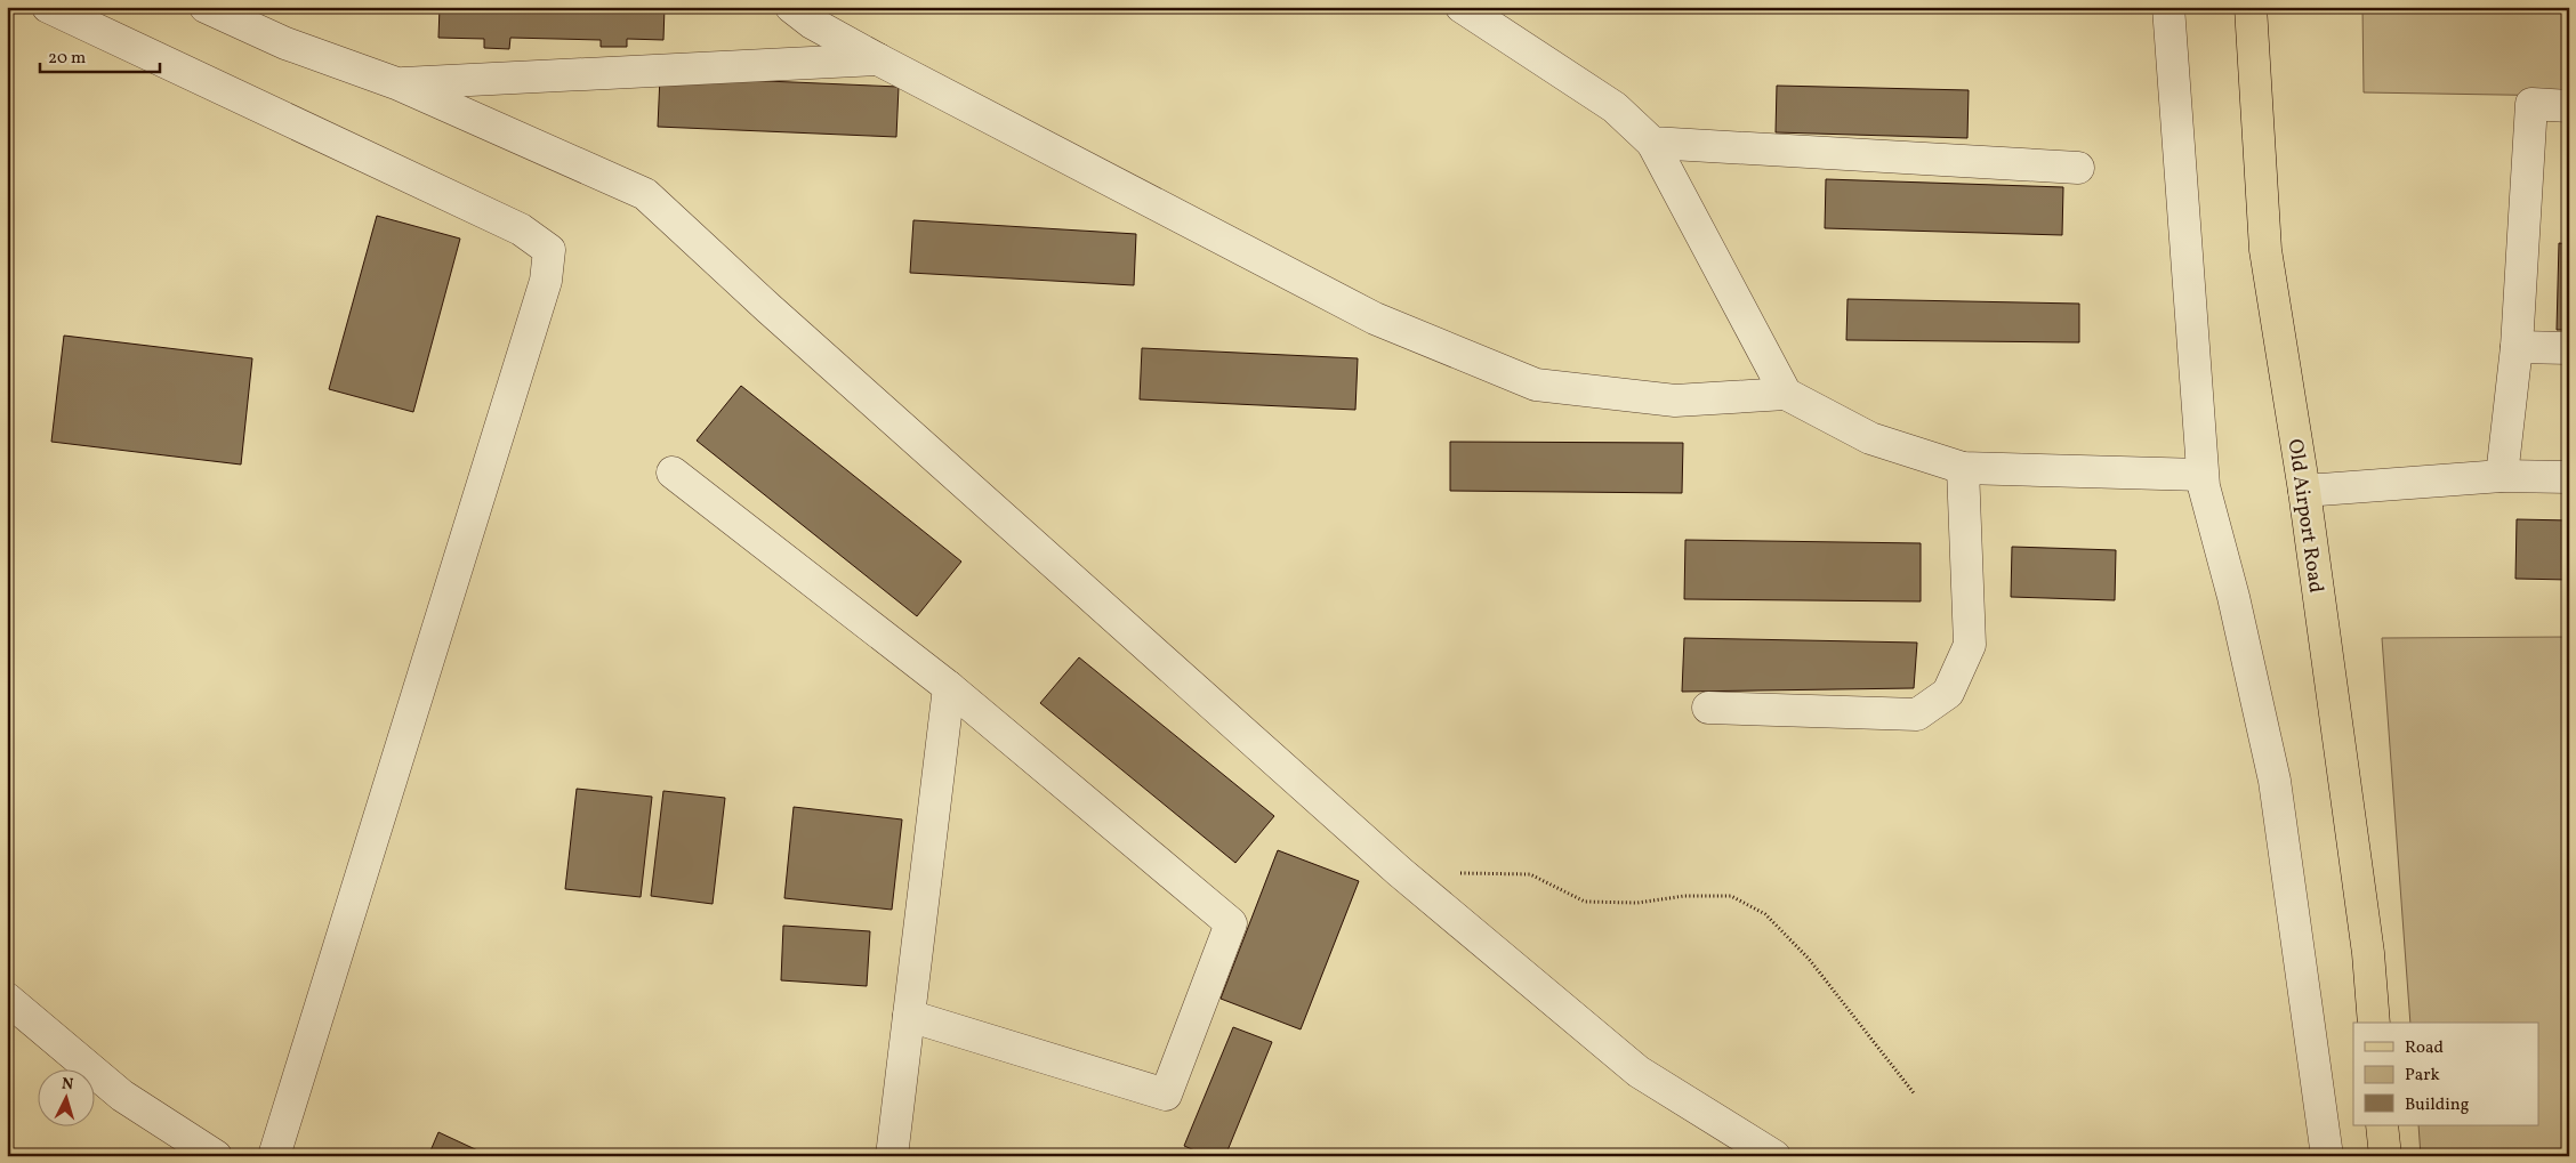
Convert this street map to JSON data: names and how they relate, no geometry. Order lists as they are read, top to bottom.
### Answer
{
  "streets": {
    "main road": ["Old Airport Road"]
  },
  "legend": ["Road", "Park", "Building"],
  "scale_bar": "20 m",
  "north": "top"
}
